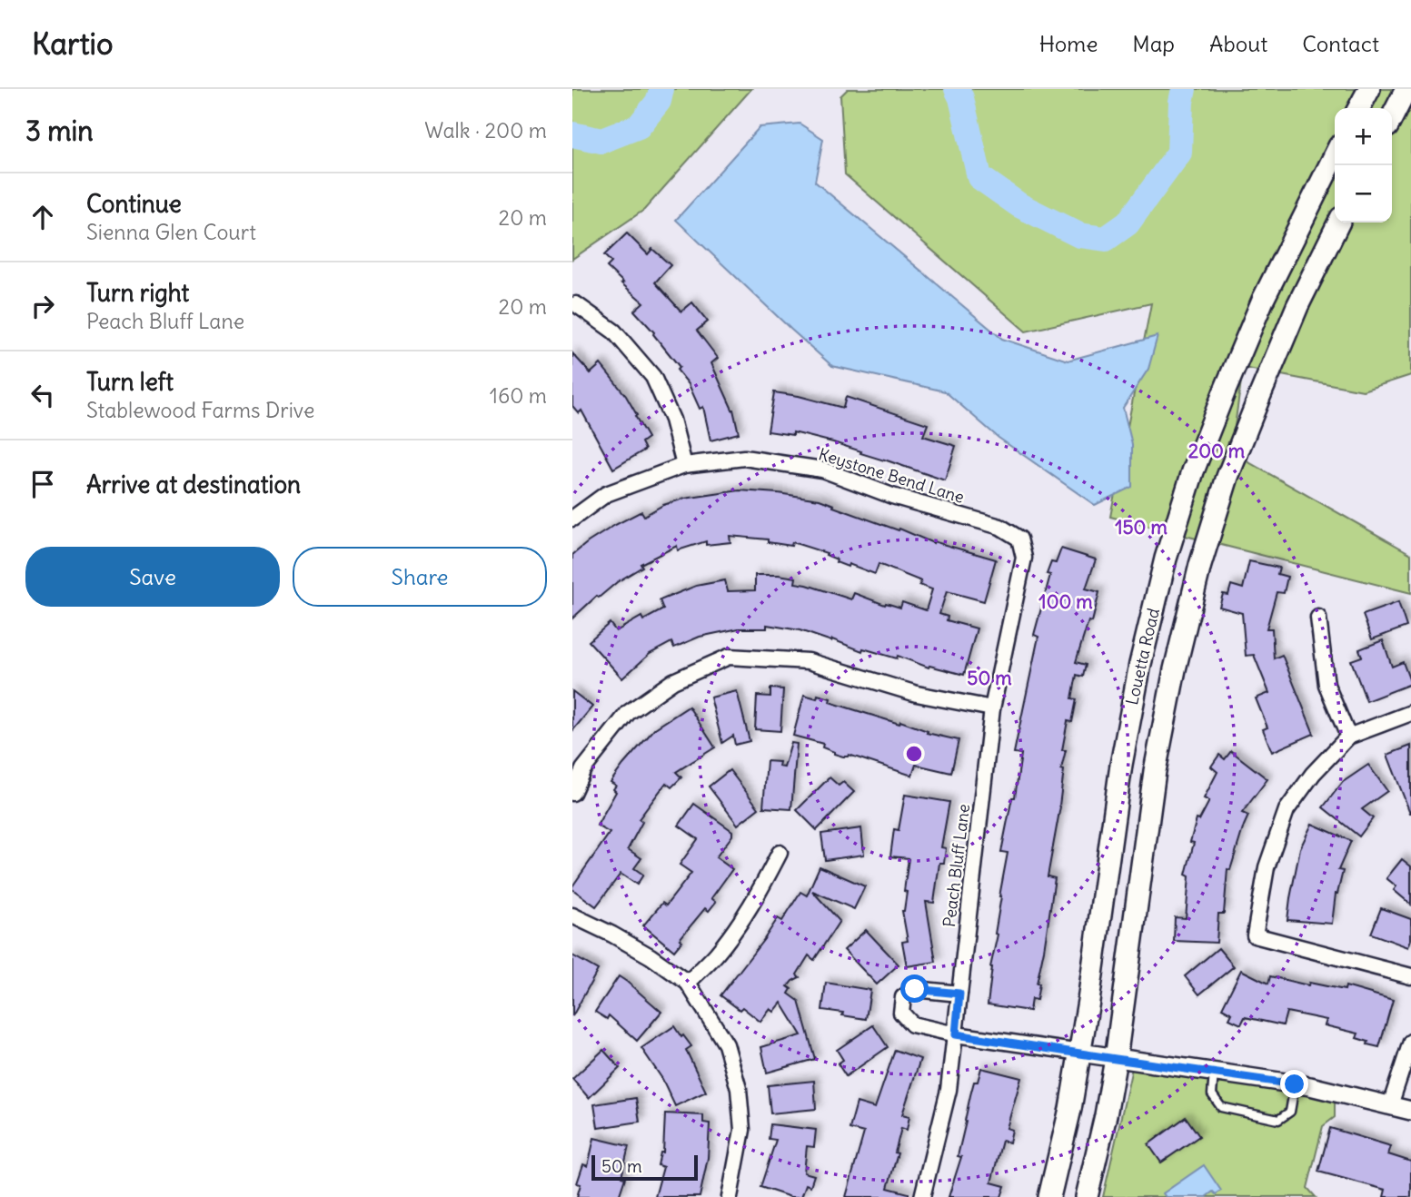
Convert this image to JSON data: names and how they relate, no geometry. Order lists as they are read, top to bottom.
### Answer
{
  "streets": {
    "main road": ["Louetta Road"],
    "street": ["Keystone Bend Lane", "Peach Bluff Lane"]
  },
  "crossings": [
    ["Keystone Bend Lane", "Peach Bluff Lane"]
  ],
  "scale_bar": "50 m",
  "page": {
    "header": "Kartio",
    "nav": [
      "Home",
      "Map",
      "About",
      "Contact"
    ],
    "heading": ["3 min", "Walk · 200 m"],
    "map_buttons": ["+", "−"],
    "list": [
      ["Continue", "Sienna Glen Court", "20 m"],
      ["Turn right", "Peach Bluff Lane", "20 m"],
      ["Turn left", "Stablewood Farms Drive", "160 m"],
      "Arrive at destination"
    ],
    "buttons": ["Save", "Share"],
    "scale": "50 m"
  },
  "rings": [
    "200 m",
    "150 m",
    "100 m",
    "50 m"
  ]
}
